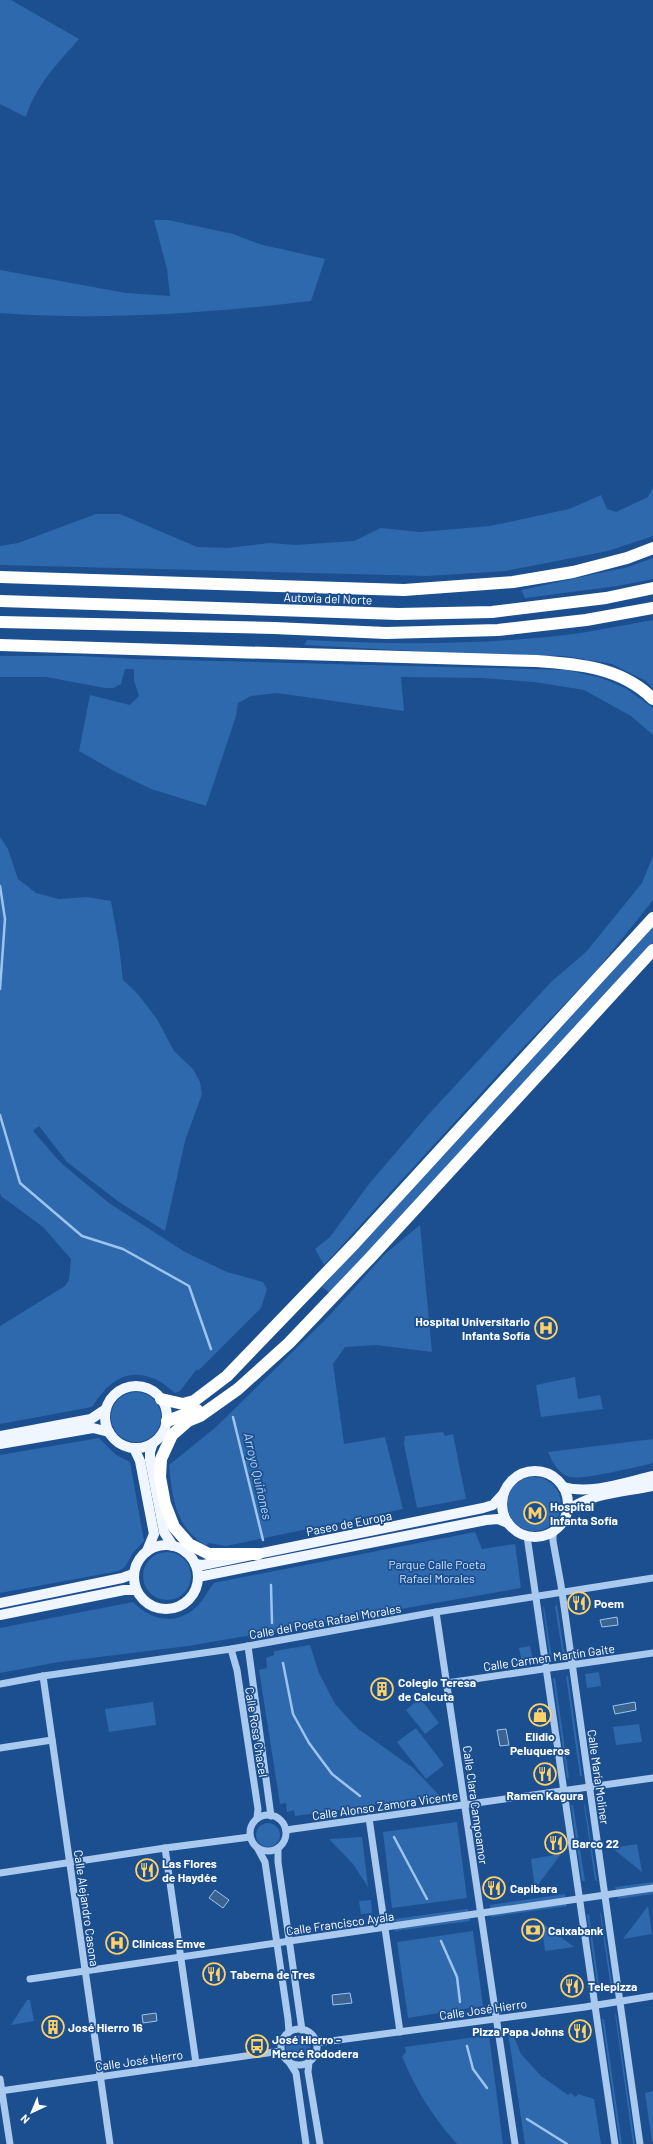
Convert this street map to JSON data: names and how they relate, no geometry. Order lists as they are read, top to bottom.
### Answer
{
  "streets": {
    "highway": ["Autovía del Norte"],
    "main road": ["Paseo de Europa"],
    "street": [
      "Calle del Poeta Rafael Morales",
      "Calle Carmen Martín Gaite",
      "Calle Rosa Chacel",
      "Calle María Moliner",
      "Calle Alonso Zamora Vicente",
      "Calle Clara Campoamor",
      "Calle Alejandro Casona",
      "Calle Francisco Ayala",
      "Calle José Hierro"
    ]
  },
  "crossings": [
    ["Paseo de Europa", "Calle María Moliner"],
    ["Calle del Poeta Rafael Morales", "Calle Rosa Chacel"],
    ["Calle del Poeta Rafael Morales", "Calle María Moliner"],
    ["Calle del Poeta Rafael Morales", "Calle Clara Campoamor"],
    ["Calle del Poeta Rafael Morales", "Calle Alejandro Casona"],
    ["Calle Carmen Martín Gaite", "Calle María Moliner"],
    ["Calle Carmen Martín Gaite", "Calle Clara Campoamor"],
    ["Calle Rosa Chacel", "Calle Alonso Zamora Vicente"],
    ["Calle María Moliner", "Calle Alonso Zamora Vicente"],
    ["Calle María Moliner", "Calle Francisco Ayala"],
    ["Calle María Moliner", "Calle José Hierro"],
    ["Calle Alonso Zamora Vicente", "Calle Clara Campoamor"],
    ["Calle Clara Campoamor", "Calle Francisco Ayala"],
    ["Calle Clara Campoamor", "Calle José Hierro"],
    ["Calle Alejandro Casona", "Calle Francisco Ayala"],
    ["Calle Alejandro Casona", "Calle José Hierro"]
  ],
  "water": ["Arroyo Quiñones"],
  "parks": ["Parque Calle Poeta Rafael Morales"],
  "places": {
    "hospital": ["Hospital Universitario Infanta Sofía", "Clinicas Emve"],
    "metro station": ["Hospital Infanta Sofía"],
    "restaurant": [
      "Poem",
      "Ramen Kagura",
      "Barco 22",
      "Las Flores de Haydée",
      "Capibara",
      "Taberna de Tres",
      "Telepizza",
      "Pizza Papa Johns"
    ],
    "building": ["Colegio Teresa de Calcuta", "José Hierro 16"],
    "shop": ["Elidio Peluqueros"],
    "bank": ["Caixabank"],
    "bus stop": ["José Hierro - Mercé Rododera"]
  },
  "north": "bottom left"
}
